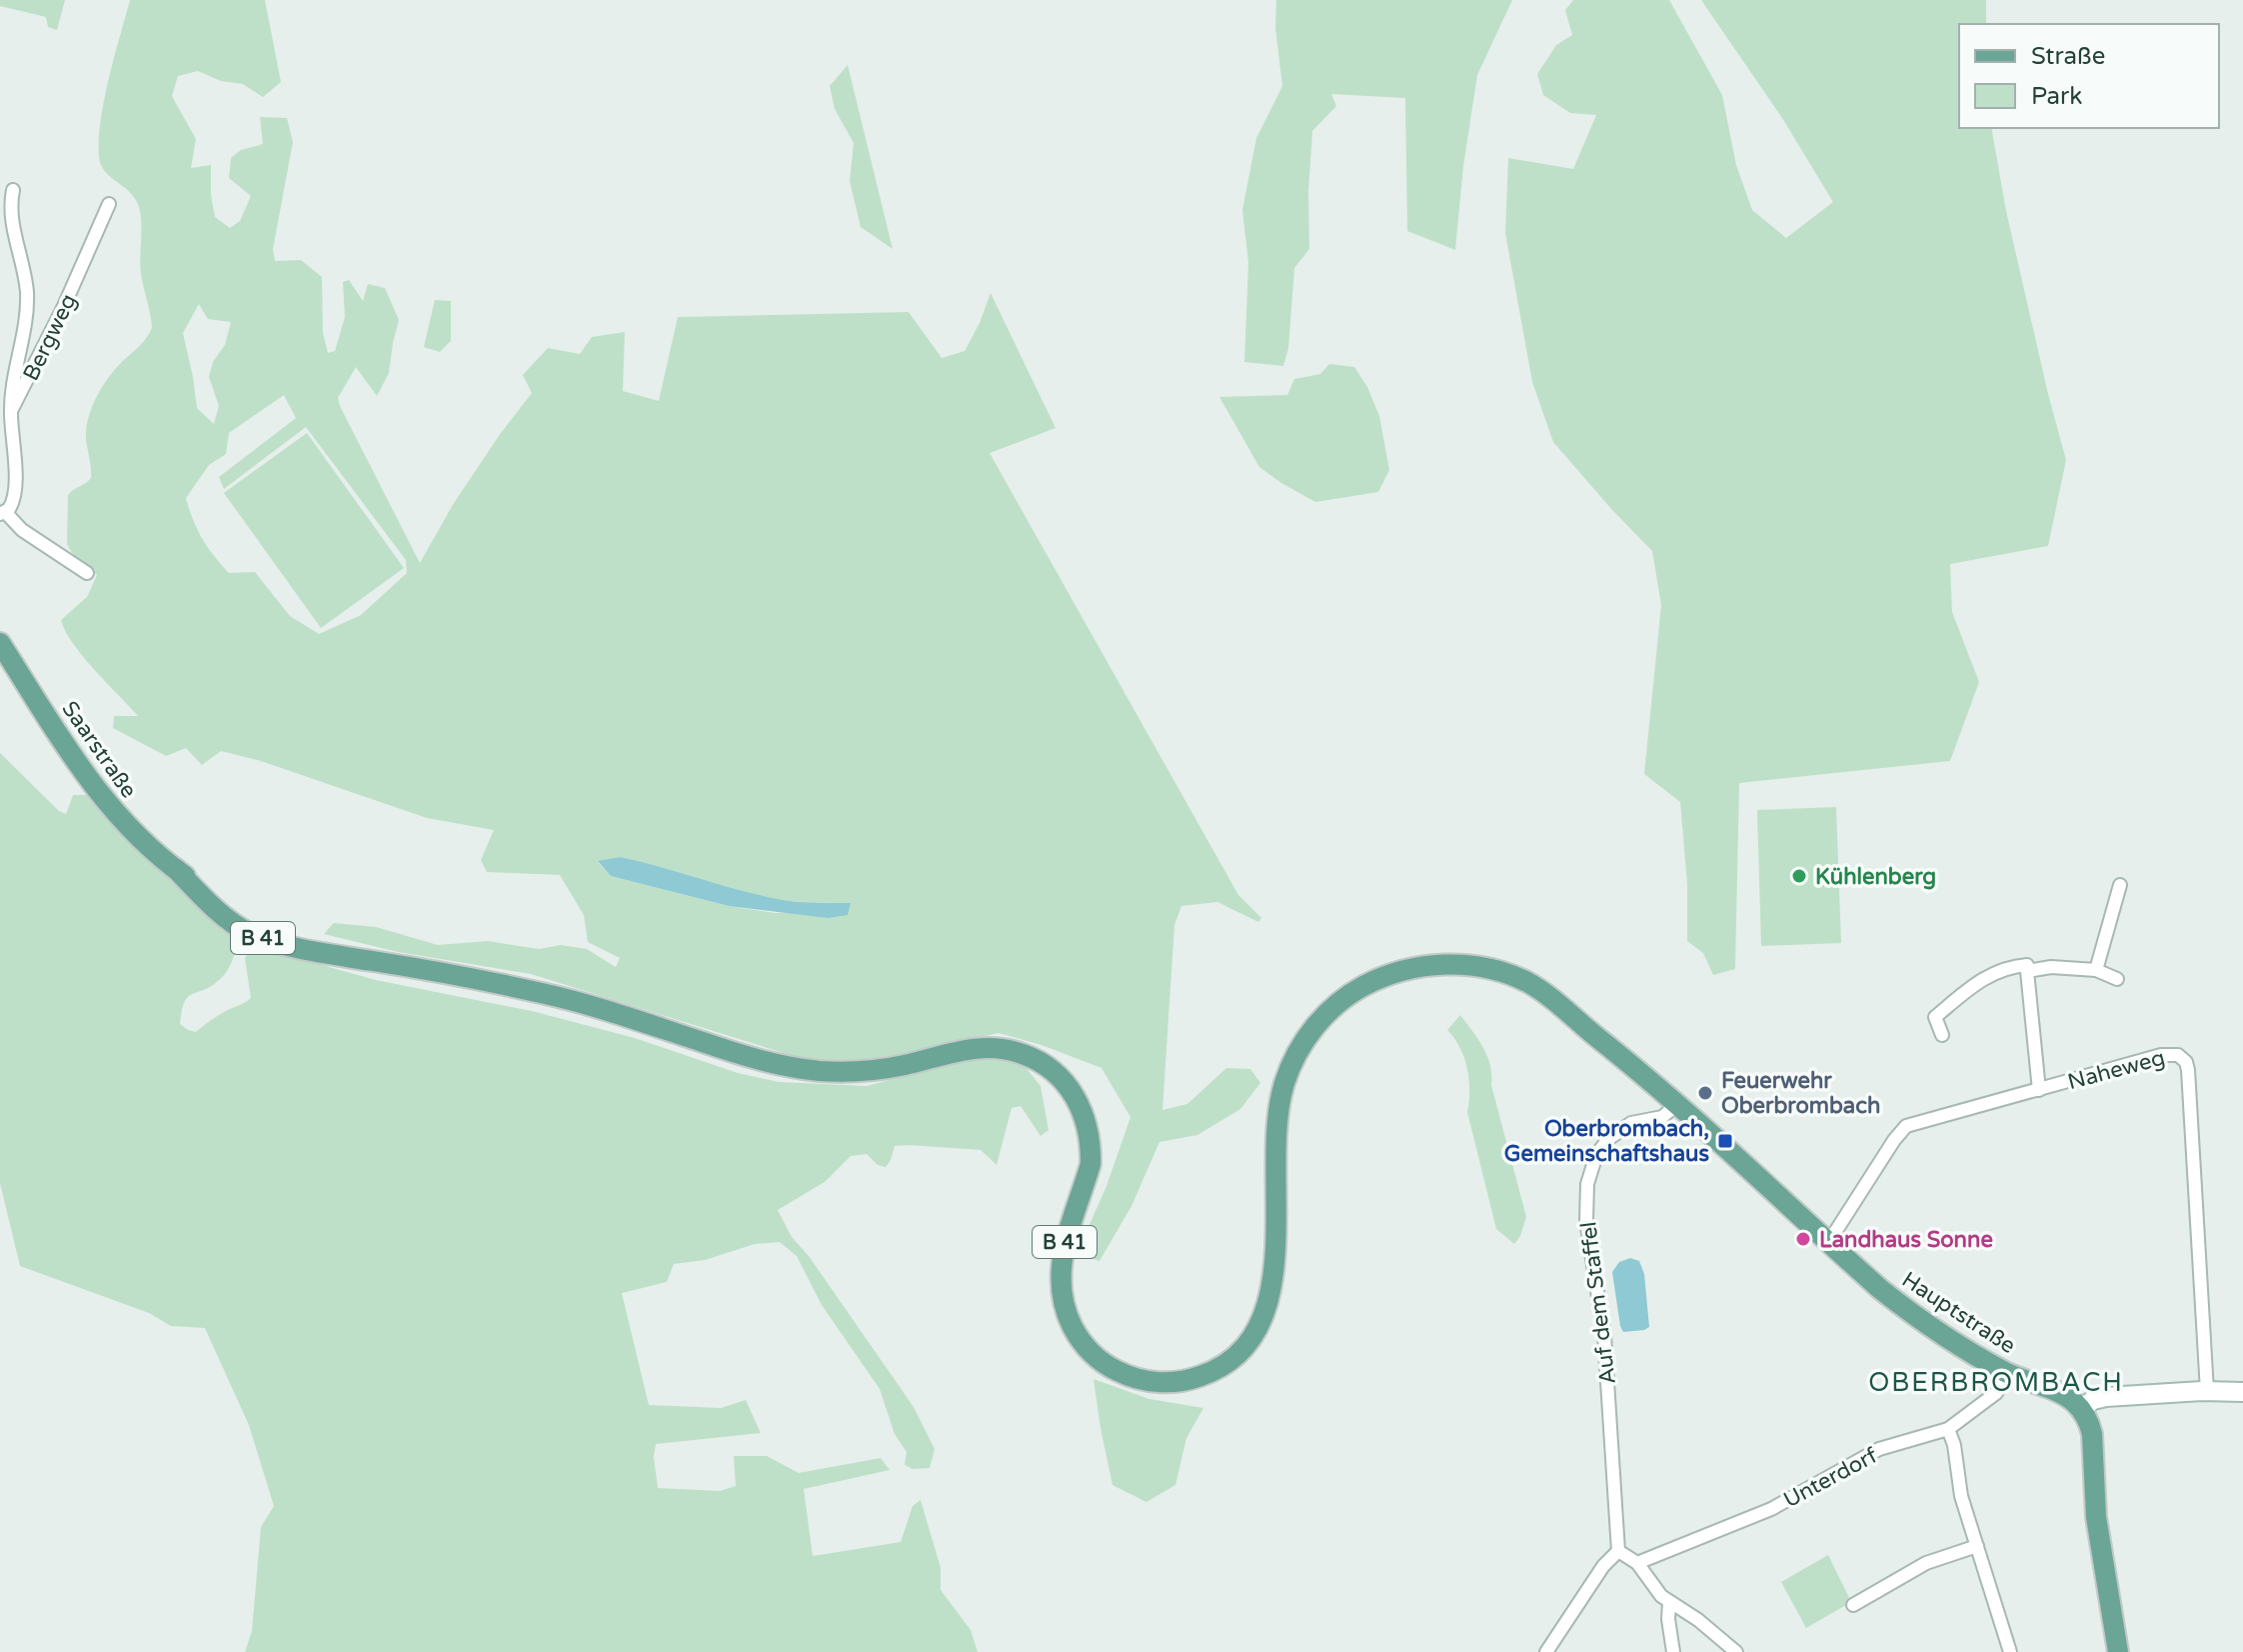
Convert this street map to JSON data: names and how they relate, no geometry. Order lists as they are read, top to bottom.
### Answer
{
  "streets": {
    "main road": ["Saarstraße", "B 41", "Hauptstraße"],
    "street": [
      "Bergweg",
      "Naheweg",
      "Auf dem Staffel",
      "Unterdorf"
    ]
  },
  "crossings": [
    ["Saarstraße", "Hauptstraße"],
    ["Naheweg", "Hauptstraße"],
    ["Auf dem Staffel", "Hauptstraße"],
    ["Hauptstraße", "Unterdorf"]
  ],
  "districts": ["OBERBROMBACH"],
  "places": {
    "other": ["Kühlenberg", "Feuerwehr Oberbrombach", "Landhaus Sonne"],
    "transit": ["Oberbrombach, Gemeinschaftshaus"]
  },
  "legend": ["Straße", "Park"]
}
